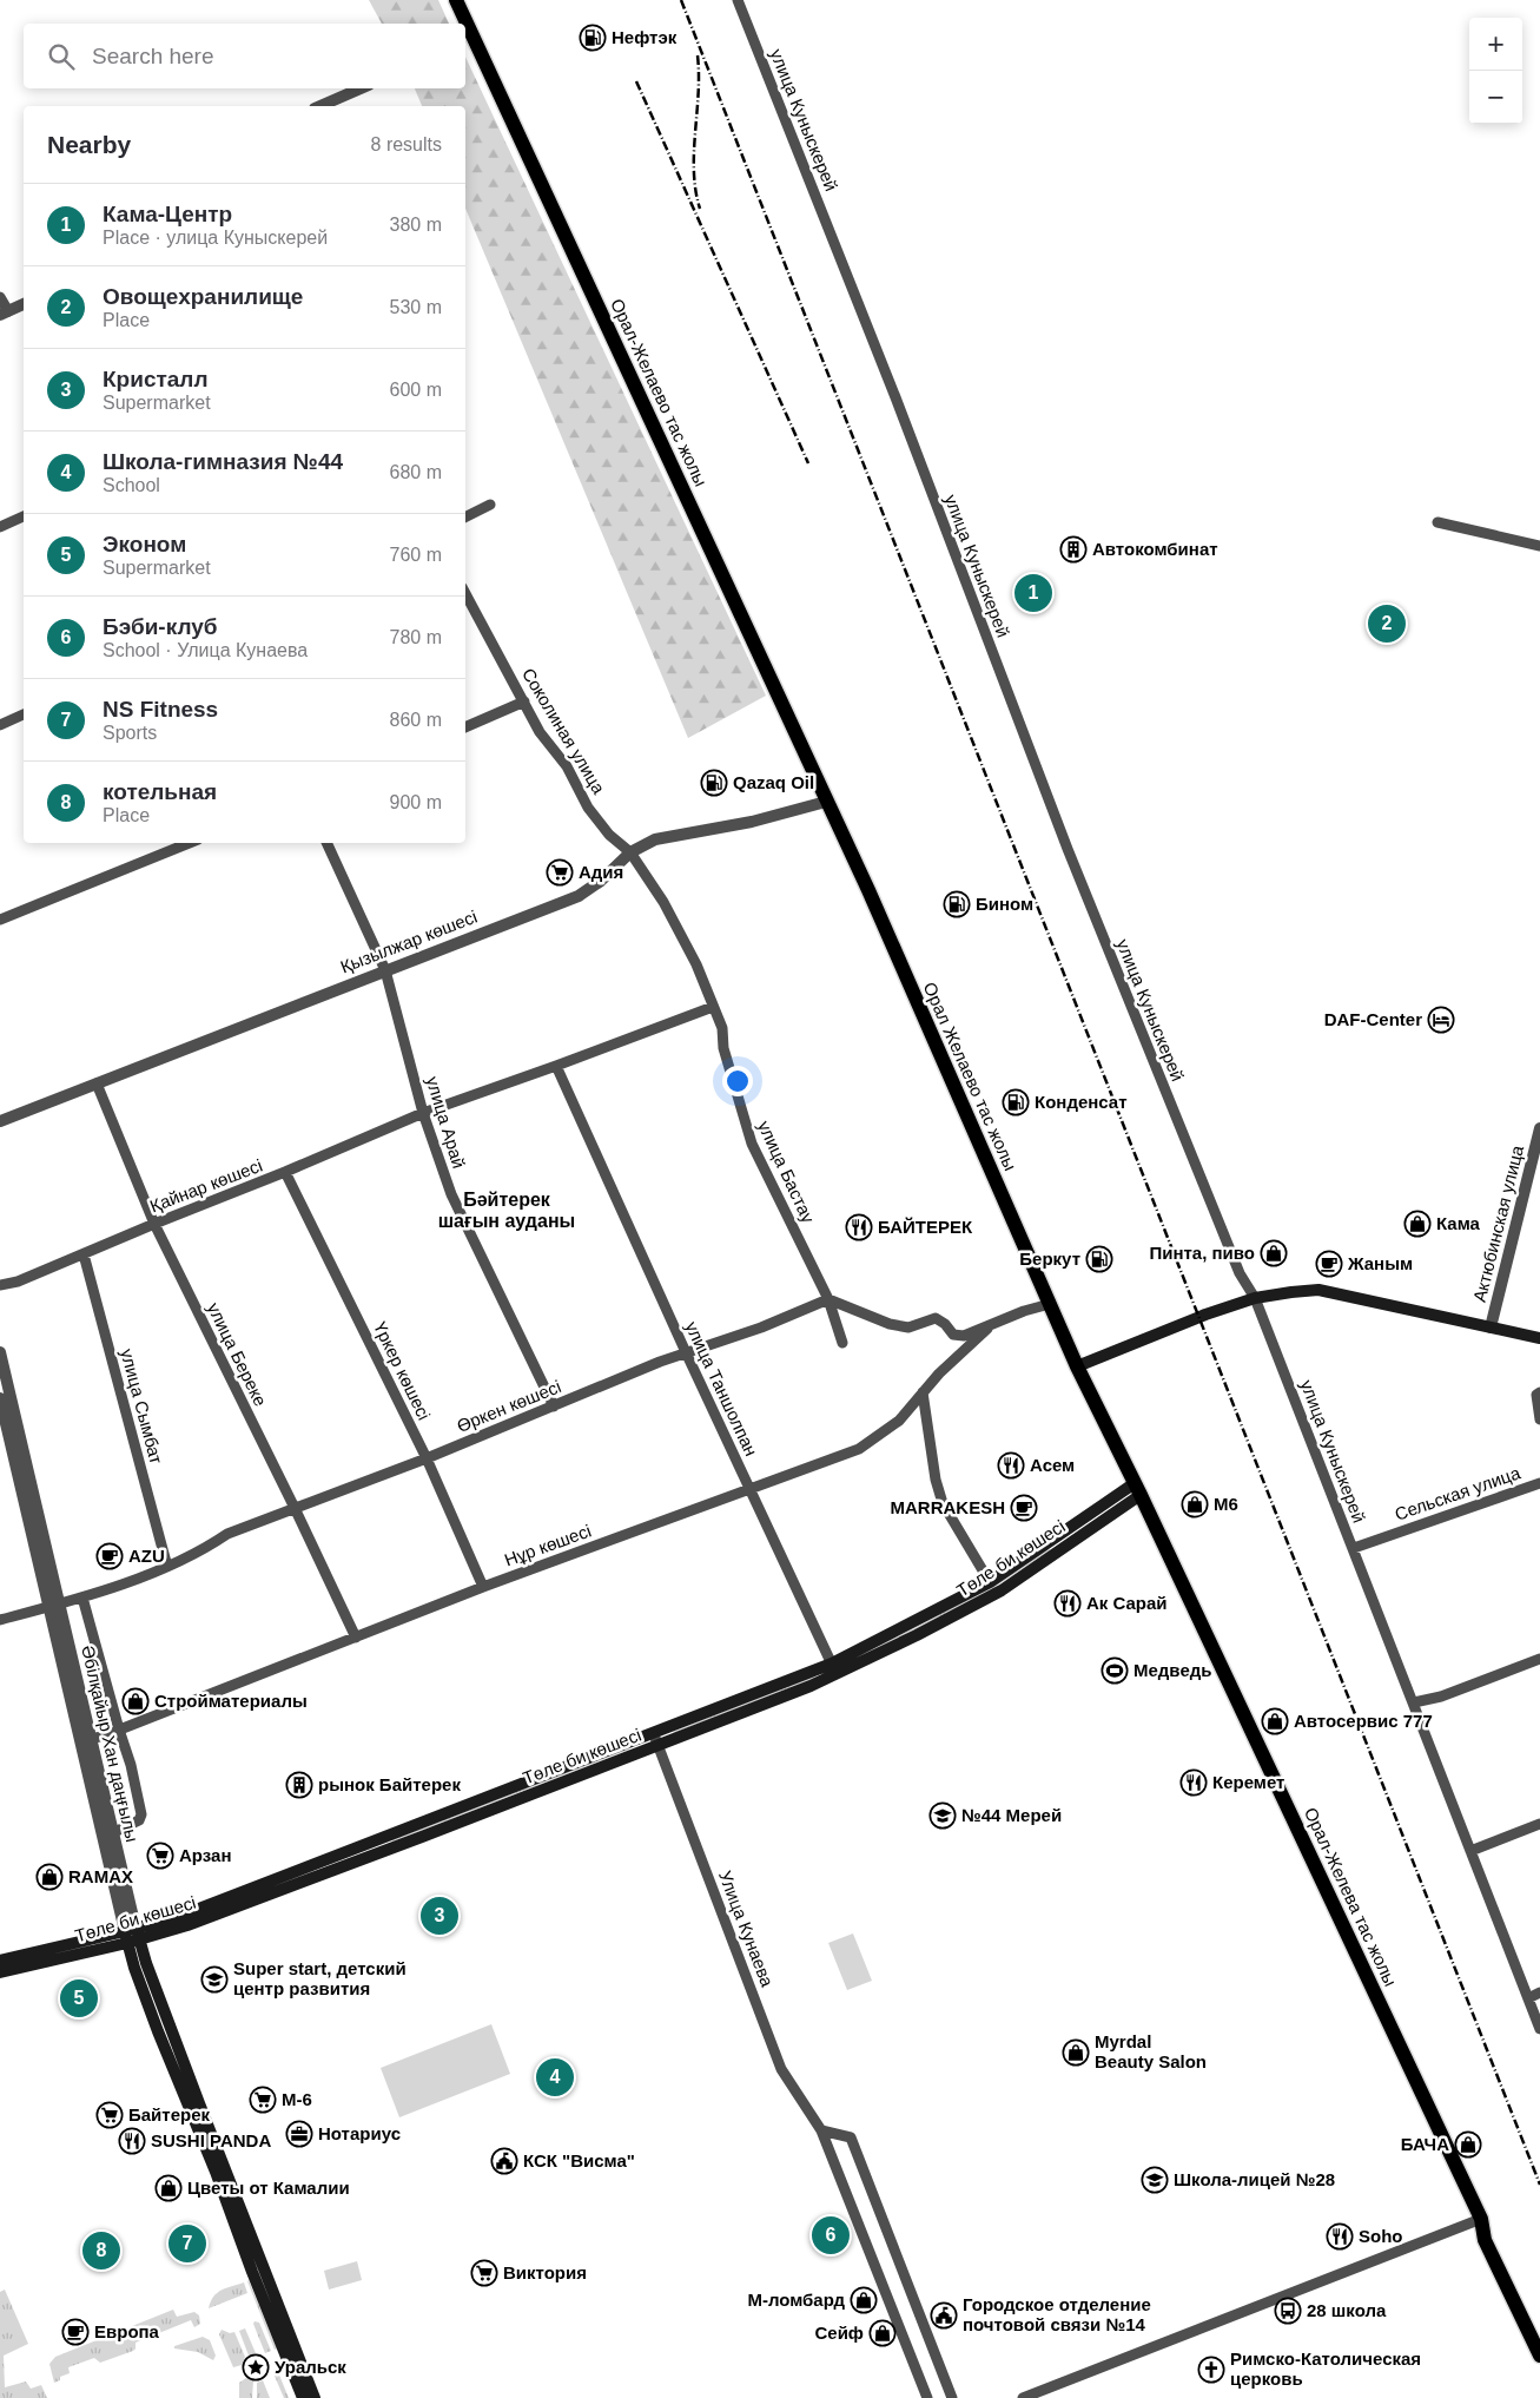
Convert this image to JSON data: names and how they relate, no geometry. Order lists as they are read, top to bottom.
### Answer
{
  "streets": {
    "main road": [
      "Орал-Желаево тас жолы",
      "Орал Желаево тас жолы",
      "Төле би көшесі",
      "Әбілқайыр Хан даңғылы",
      "Орал-Желева тас жолы"
    ],
    "street": [
      "улица Куныскерей",
      "Соколиная улица",
      "Қызылжар көшесі",
      "улица Арай",
      "улица Бастау",
      "Қайнар көшесі",
      "Актюбинская улица",
      "улица Береке",
      "Үркер көшесі",
      "улица Таншолпан",
      "улица Сымбат",
      "Өркен көшесі",
      "Сельская улица",
      "Нұр көшесі",
      "Улица Кунаева"
    ]
  },
  "crossings": [
    ["улица Куныскерей", "Сельская улица"],
    ["Орал-Желаево тас жолы", "Қызылжар көшесі"],
    ["Орал-Желаево тас жолы", "Орал Желаево тас жолы"],
    ["Соколиная улица", "Қызылжар көшесі"],
    ["Соколиная улица", "улица Бастау"],
    ["Қызылжар көшесі", "Орал Желаево тас жолы"],
    ["Қызылжар көшесі", "улица Арай"],
    ["Қызылжар көшесі", "улица Бастау"],
    ["Қызылжар көшесі", "улица Береке"],
    ["улица Арай", "Қайнар көшесі"],
    ["улица Арай", "Өркен көшесі"],
    ["улица Бастау", "Қайнар көшесі"],
    ["улица Бастау", "Өркен көшесі"],
    ["Қайнар көшесі", "улица Береке"],
    ["Қайнар көшесі", "Үркер көшесі"],
    ["Қайнар көшесі", "улица Таншолпан"],
    ["Қайнар көшесі", "улица Сымбат"],
    ["улица Береке", "Өркен көшесі"],
    ["улица Береке", "Нұр көшесі"],
    ["Үркер көшесі", "Өркен көшесі"],
    ["Үркер көшесі", "Нұр көшесі"],
    ["улица Таншолпан", "Өркен көшесі"],
    ["улица Таншолпан", "Нұр көшесі"],
    ["улица Таншолпан", "Төле би көшесі"],
    ["улица Сымбат", "Өркен көшесі"],
    ["Өркен көшесі", "Әбілқайыр Хан даңғылы"],
    ["Нұр көшесі", "Әбілқайыр Хан даңғылы"],
    ["Төле би көшесі", "Әбілқайыр Хан даңғылы"],
    ["Төле би көшесі", "Орал-Желева тас жолы"],
    ["Төле би көшесі", "Улица Кунаева"]
  ],
  "districts": ["Бәйтерек шағын ауданы"],
  "places": {
    "fuel station": [
      "Нефтэк",
      "Qazaq Oil",
      "Бином",
      "Конденсат",
      "Беркут"
    ],
    "building": ["Автокомбинат", "рынок Байтерек"],
    "supermarket": [
      "Адия",
      "Арзан",
      "M-6",
      "Байтерек",
      "Виктория"
    ],
    "hotel": ["DAF-Center"],
    "shop": [
      "Кама",
      "Пинта, пиво",
      "М6",
      "Стройматериалы",
      "Автосервис 777",
      "RAMAX",
      "Myrdal Beauty Salon",
      "БАЧА",
      "Цветы от Камалии",
      "М-ломбард",
      "Сейф"
    ],
    "restaurant": [
      "БАЙТЕРЕК",
      "Асем",
      "Ак Сарай",
      "Керемет",
      "SUSHI PANDA",
      "Soho"
    ],
    "cafe": [
      "Жаным",
      "MARRAKESH",
      "AZU",
      "Европа"
    ],
    "sports": ["Медведь"],
    "school or university": ["№44 Мерей", "Super start, детский центр развития", "Школа-лицей №28"],
    "office": ["Нотариус"],
    "public building": ["КСК \"Висма\"", "Городское отделение почтовой связи №14"],
    "bus stop": ["28 школа"],
    "place": ["Уральск"],
    "church": ["Римско-Католическая церковь"]
  },
  "page": {
    "map_buttons": ["+", "−"],
    "search": "Search here",
    "heading": ["Nearby", "8 results"],
    "list": [
      {
        "mark": "1",
        "name": "Кама-Центр",
        "note": "Place · улица Куныскерей",
        "value": "380 m"
      },
      {
        "mark": "2",
        "name": "Овощехранилище",
        "note": "Place",
        "value": "530 m"
      },
      {
        "mark": "3",
        "name": "Кристалл",
        "note": "Supermarket",
        "value": "600 m"
      },
      {
        "mark": "4",
        "name": "Школа-гимназия №44",
        "note": "School",
        "value": "680 m"
      },
      {
        "mark": "5",
        "name": "Эконом",
        "note": "Supermarket",
        "value": "760 m"
      },
      {
        "mark": "6",
        "name": "Бэби-клуб",
        "note": "School · Улица Кунаева",
        "value": "780 m"
      },
      {
        "mark": "7",
        "name": "NS Fitness",
        "note": "Sports",
        "value": "860 m"
      },
      {
        "mark": "8",
        "name": "котельная",
        "note": "Place",
        "value": "900 m"
      }
    ],
    "pins": [
      "1",
      "2",
      "3",
      "5",
      "4",
      "6",
      "7",
      "8"
    ]
  }
}
